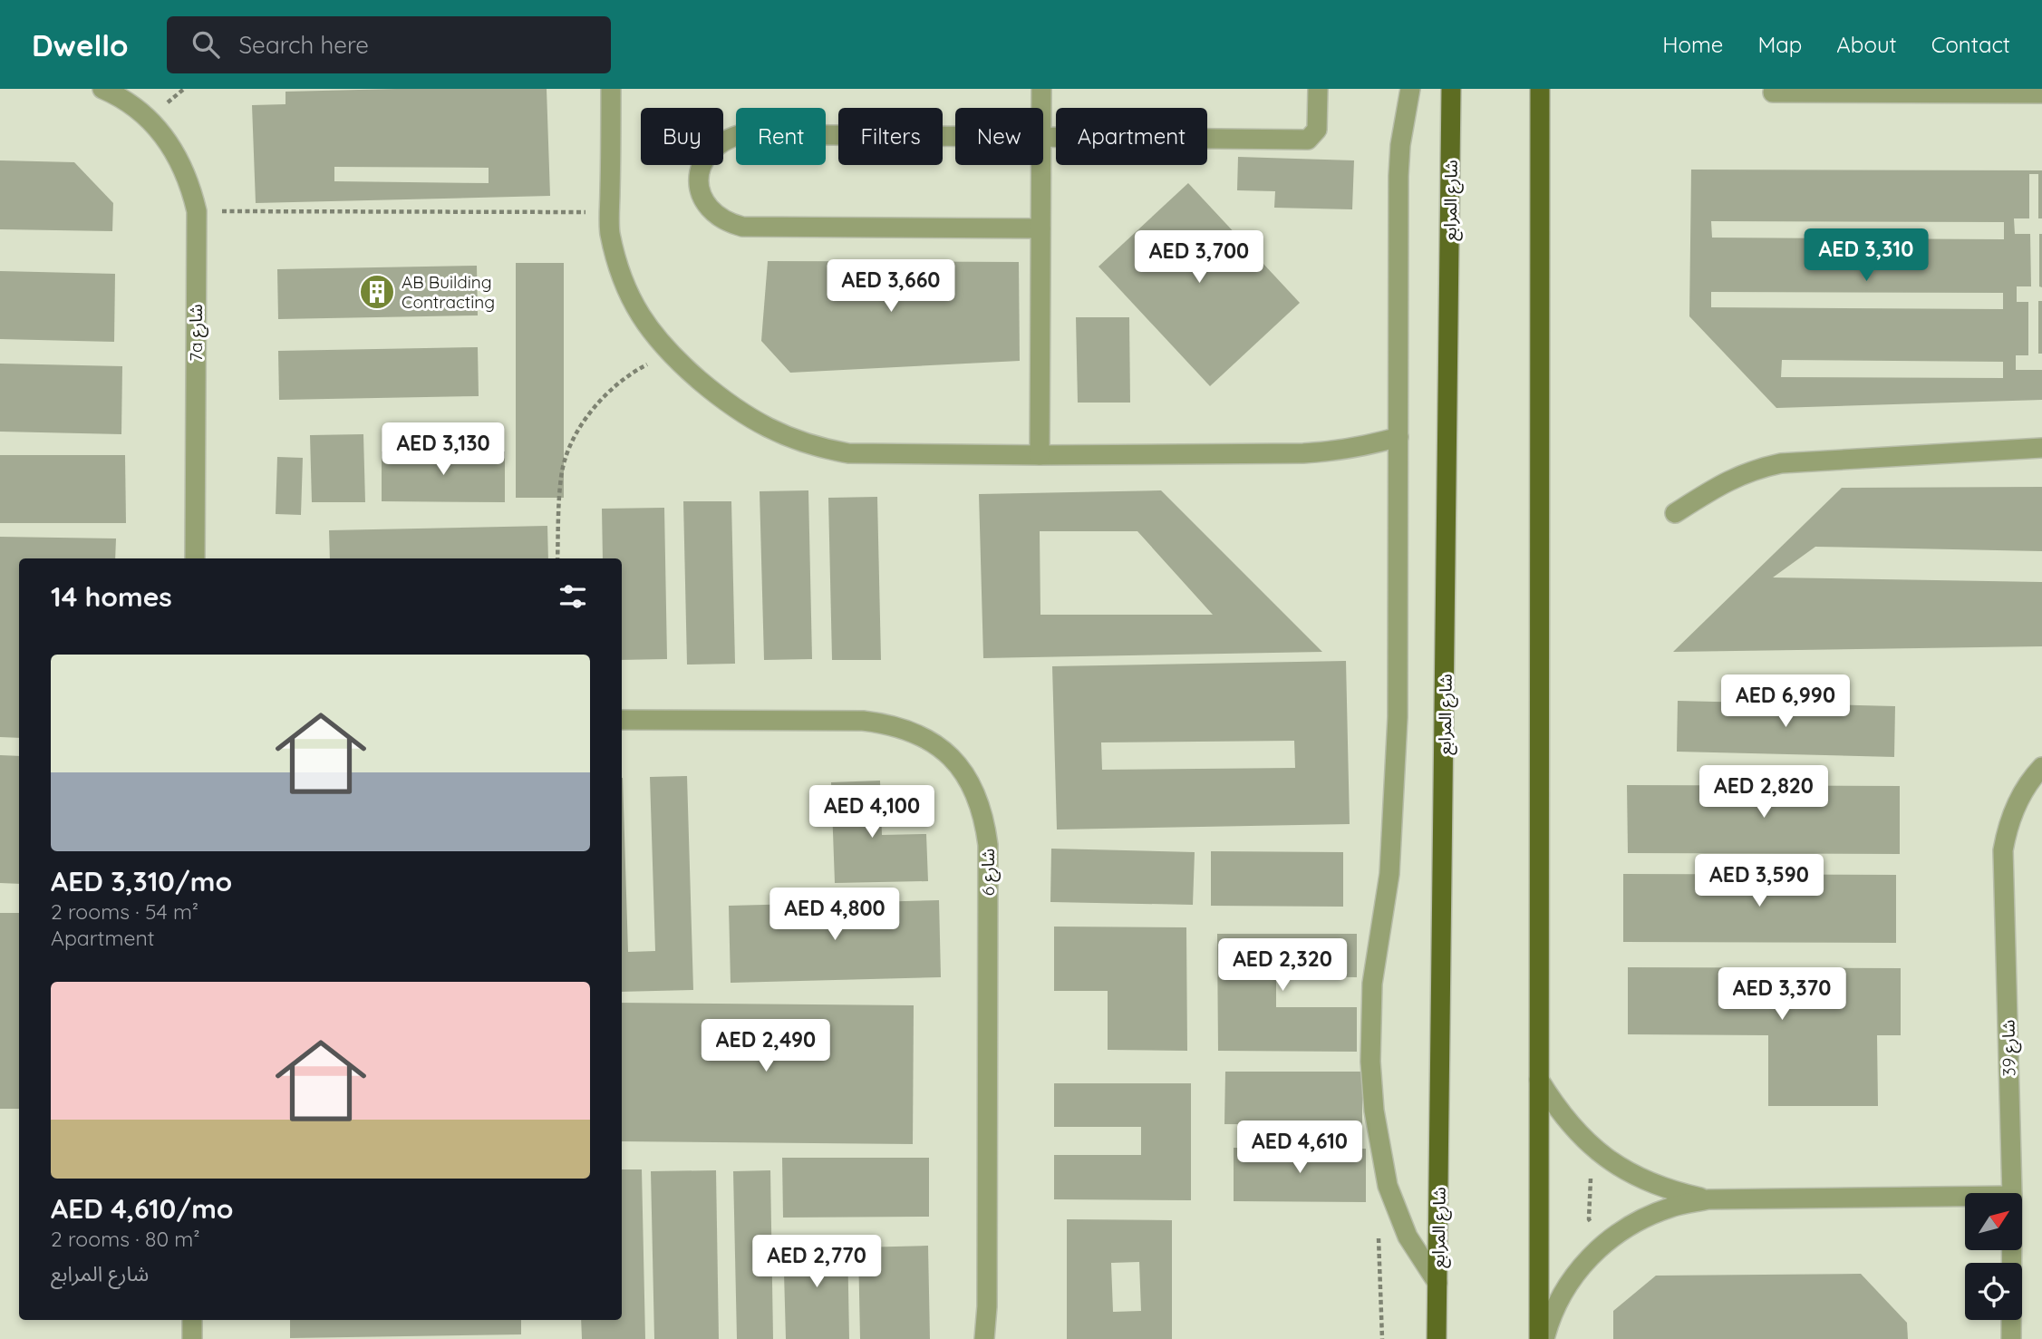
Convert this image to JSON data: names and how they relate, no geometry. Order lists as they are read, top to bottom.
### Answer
{
  "streets": {
    "main road": ["شارع المرابع"],
    "street": ["7a شارع", "شارع 6", "شارع 39"]
  },
  "places": {
    "building": ["AB Building Contracting"]
  },
  "north": "top right",
  "page": {
    "header": "Dwello",
    "search": "Search here",
    "nav": [
      "Home",
      "Map",
      "About",
      "Contact"
    ],
    "chip": [
      "Buy",
      "Rent",
      "Filters",
      "New",
      "Apartment"
    ],
    "price": [
      "AED 3,310",
      "AED 3,700",
      "AED 3,660",
      "AED 3,130",
      "AED 6,990",
      "AED 2,820",
      "AED 4,100",
      "AED 3,590",
      "AED 4,800",
      "AED 2,320",
      "AED 3,370",
      "AED 2,490",
      "AED 4,610",
      "AED 2,770"
    ],
    "heading": "14 homes",
    "list": [
      {
        "name": "AED 3,310/mo",
        "note": "2 rooms · 54 m² · Apartment"
      },
      {
        "name": "AED 4,610/mo",
        "note": "2 rooms · 80 m² · شارع المرابع"
      }
    ]
  }
}
